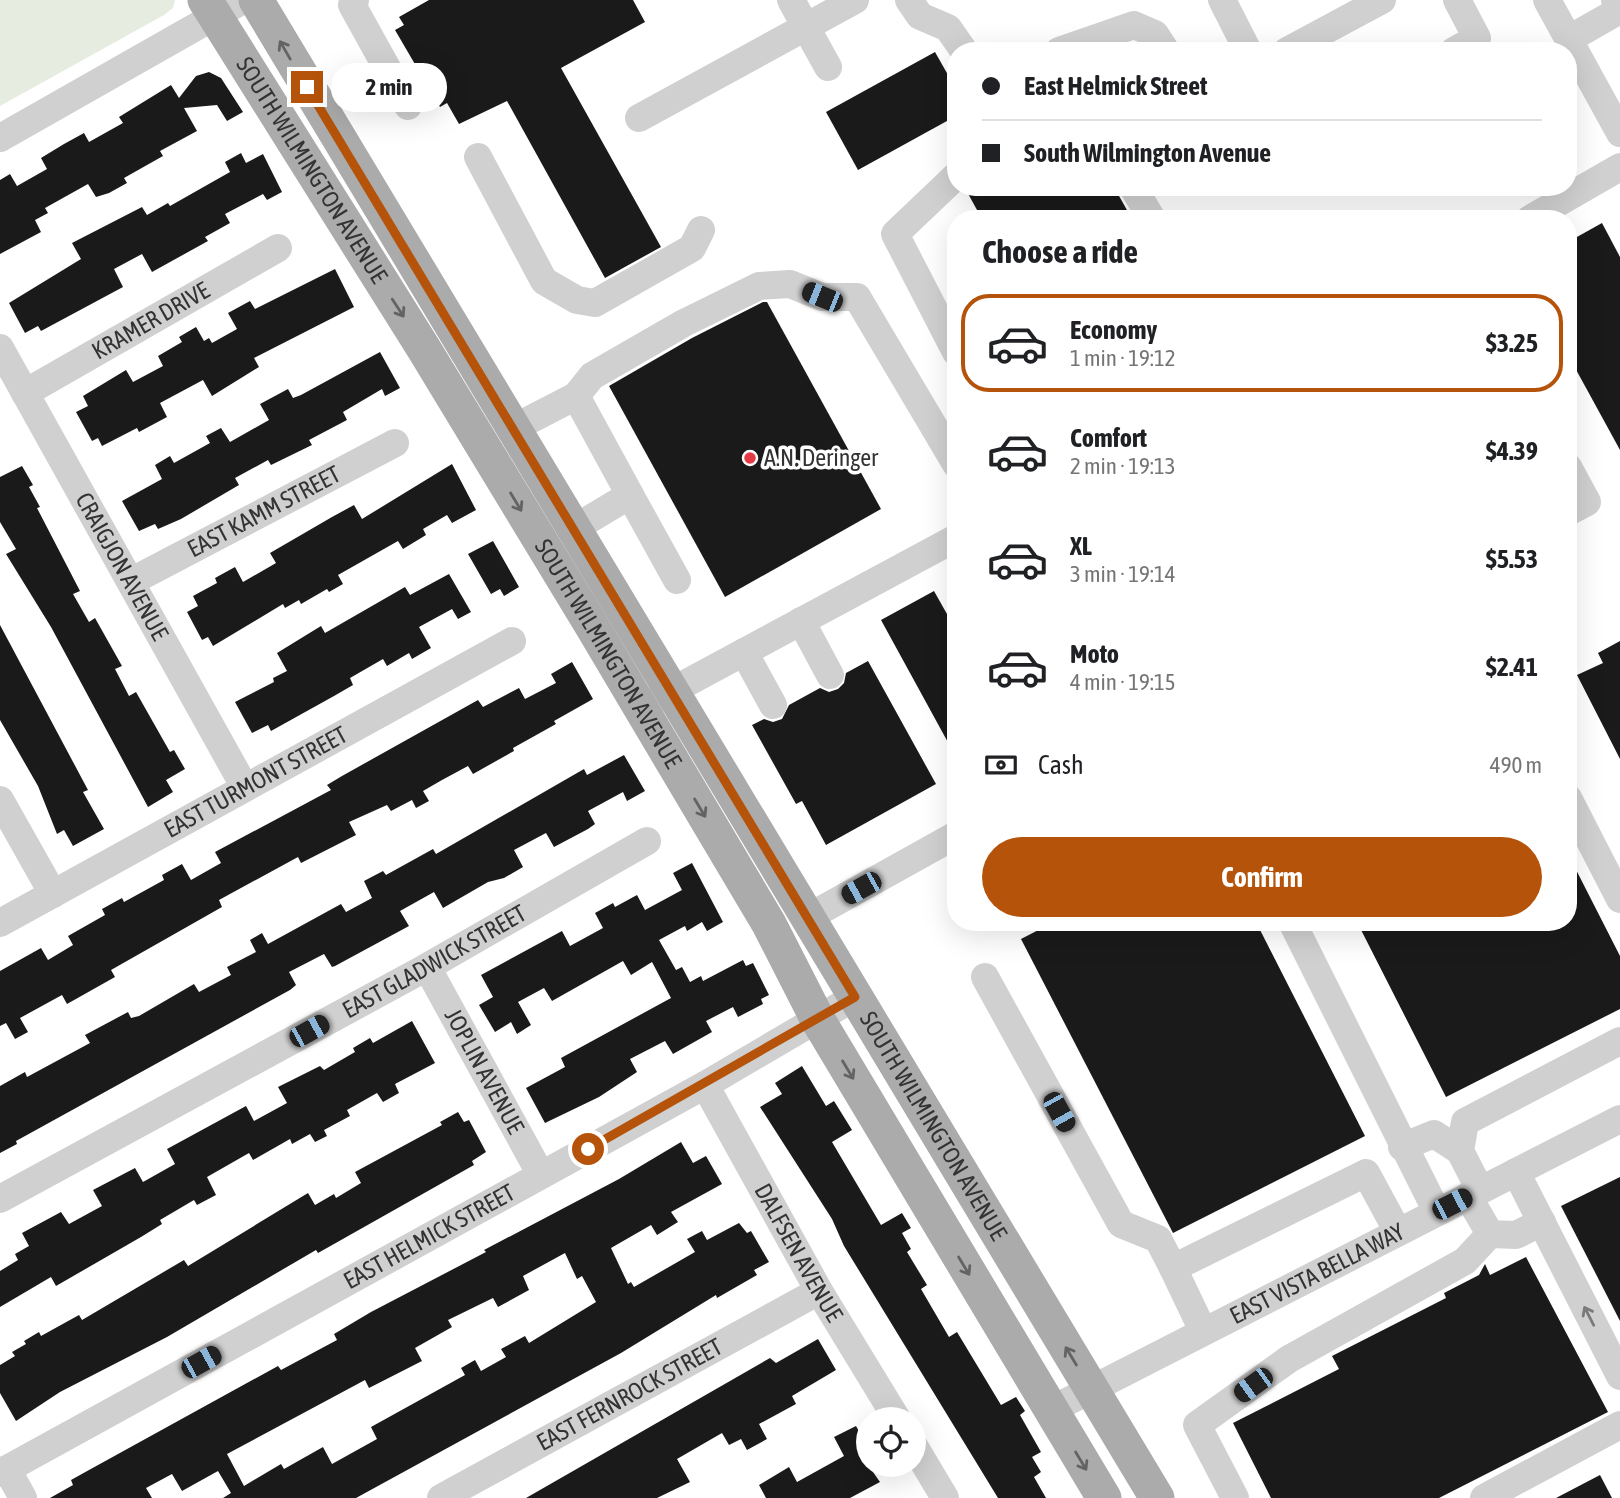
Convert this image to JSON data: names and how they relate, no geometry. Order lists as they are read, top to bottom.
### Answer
{
  "streets": {
    "main road": ["SOUTH WILMINGTON AVENUE"],
    "street": [
      "KRAMER DRIVE",
      "EAST KAMM STREET",
      "CRAIGJON AVENUE",
      "EAST TURMONT STREET",
      "EAST GLADWICK STREET",
      "JOPLIN AVENUE",
      "EAST HELMICK STREET",
      "DALFSEN AVENUE",
      "EAST VISTA BELLA WAY",
      "EAST FERNROCK STREET"
    ]
  },
  "crossings": [
    ["SOUTH WILMINGTON AVENUE", "EAST HELMICK STREET"],
    ["SOUTH WILMINGTON AVENUE", "EAST VISTA BELLA WAY"],
    ["KRAMER DRIVE", "CRAIGJON AVENUE"],
    ["EAST KAMM STREET", "CRAIGJON AVENUE"],
    ["CRAIGJON AVENUE", "EAST TURMONT STREET"],
    ["EAST GLADWICK STREET", "JOPLIN AVENUE"],
    ["JOPLIN AVENUE", "EAST HELMICK STREET"],
    ["EAST HELMICK STREET", "DALFSEN AVENUE"],
    ["DALFSEN AVENUE", "EAST FERNROCK STREET"]
  ],
  "places": ["A.N. Deringer"],
  "page": {
    "banner": ["East Helmick Street", "South Wilmington Avenue"],
    "bubble": "2 min",
    "heading": "Choose a ride",
    "list": [
      {
        "name": "Economy",
        "note": "1 min · 19:12",
        "value": "$3.25"
      },
      {
        "name": "Comfort",
        "note": "2 min · 19:13",
        "value": "$4.39"
      },
      {
        "name": "XL",
        "note": "3 min · 19:14",
        "value": "$5.53"
      },
      {
        "name": "Moto",
        "note": "4 min · 19:15",
        "value": "$2.41"
      }
    ],
    "pay": ["Cash", "490 m"],
    "buttons": "Confirm"
  }
}
